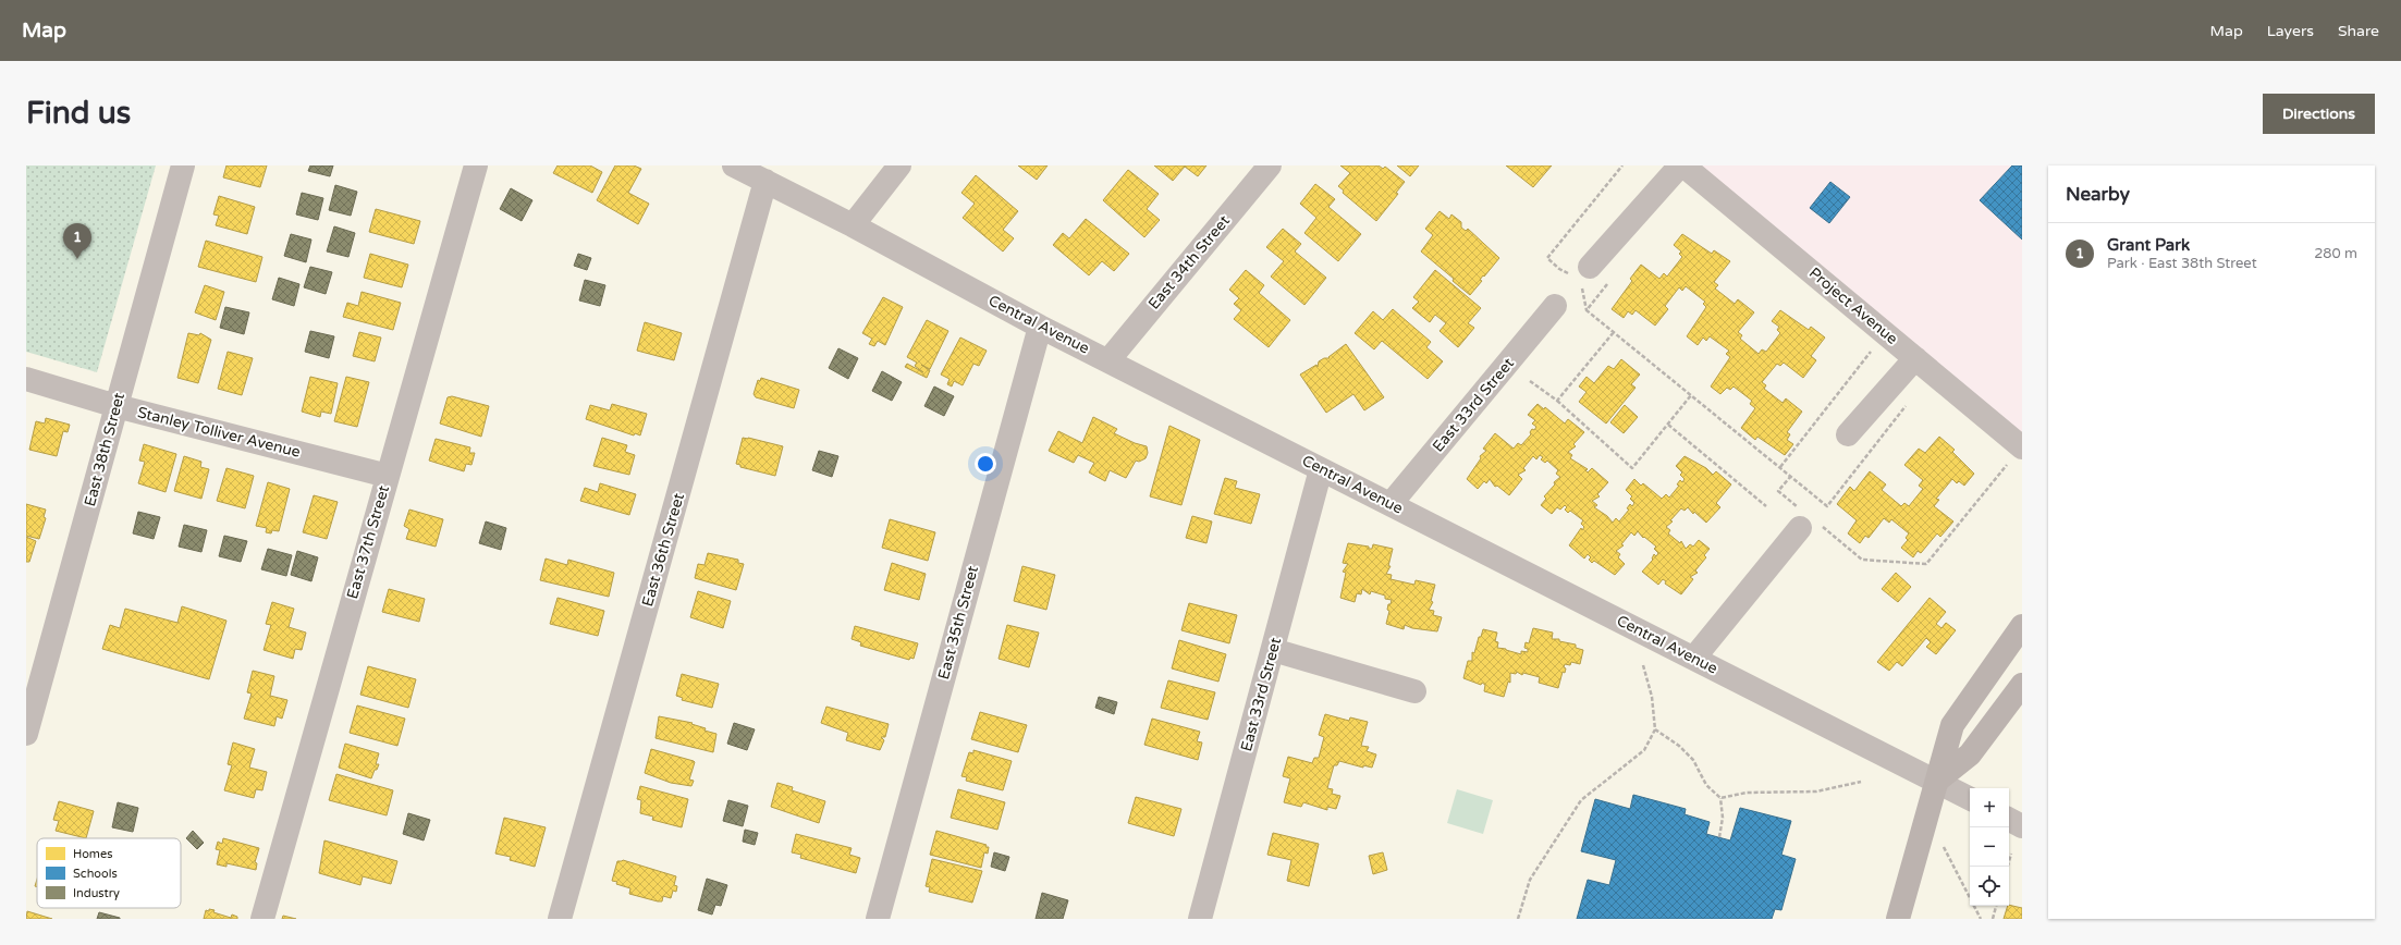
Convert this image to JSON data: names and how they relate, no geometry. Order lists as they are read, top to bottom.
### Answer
{
  "streets": {
    "street": [
      "East 34th Street",
      "Project Avenue",
      "Central Avenue",
      "East 33rd Street",
      "Stanley Tolliver Avenue",
      "East 38th Street",
      "East 37th Street",
      "East 36th Street",
      "East 35th Street"
    ]
  },
  "crossings": [
    ["East 34th Street", "Central Avenue"],
    ["Central Avenue", "East 33rd Street"],
    ["Central Avenue", "East 36th Street"],
    ["Central Avenue", "East 35th Street"],
    ["Stanley Tolliver Avenue", "East 38th Street"],
    ["Stanley Tolliver Avenue", "East 37th Street"]
  ],
  "legend": ["Homes", "Schools", "Industry"],
  "page": {
    "header": "Map",
    "nav": ["Map", "Layers", "Share"],
    "buttons": "Directions",
    "title": "Find us",
    "heading": "Nearby",
    "list": [
      {
        "mark": "1",
        "name": "Grant Park",
        "note": "Park · East 38th Street",
        "value": "280 m"
      }
    ],
    "pins": "1",
    "map_buttons": ["+", "−"]
  }
}
